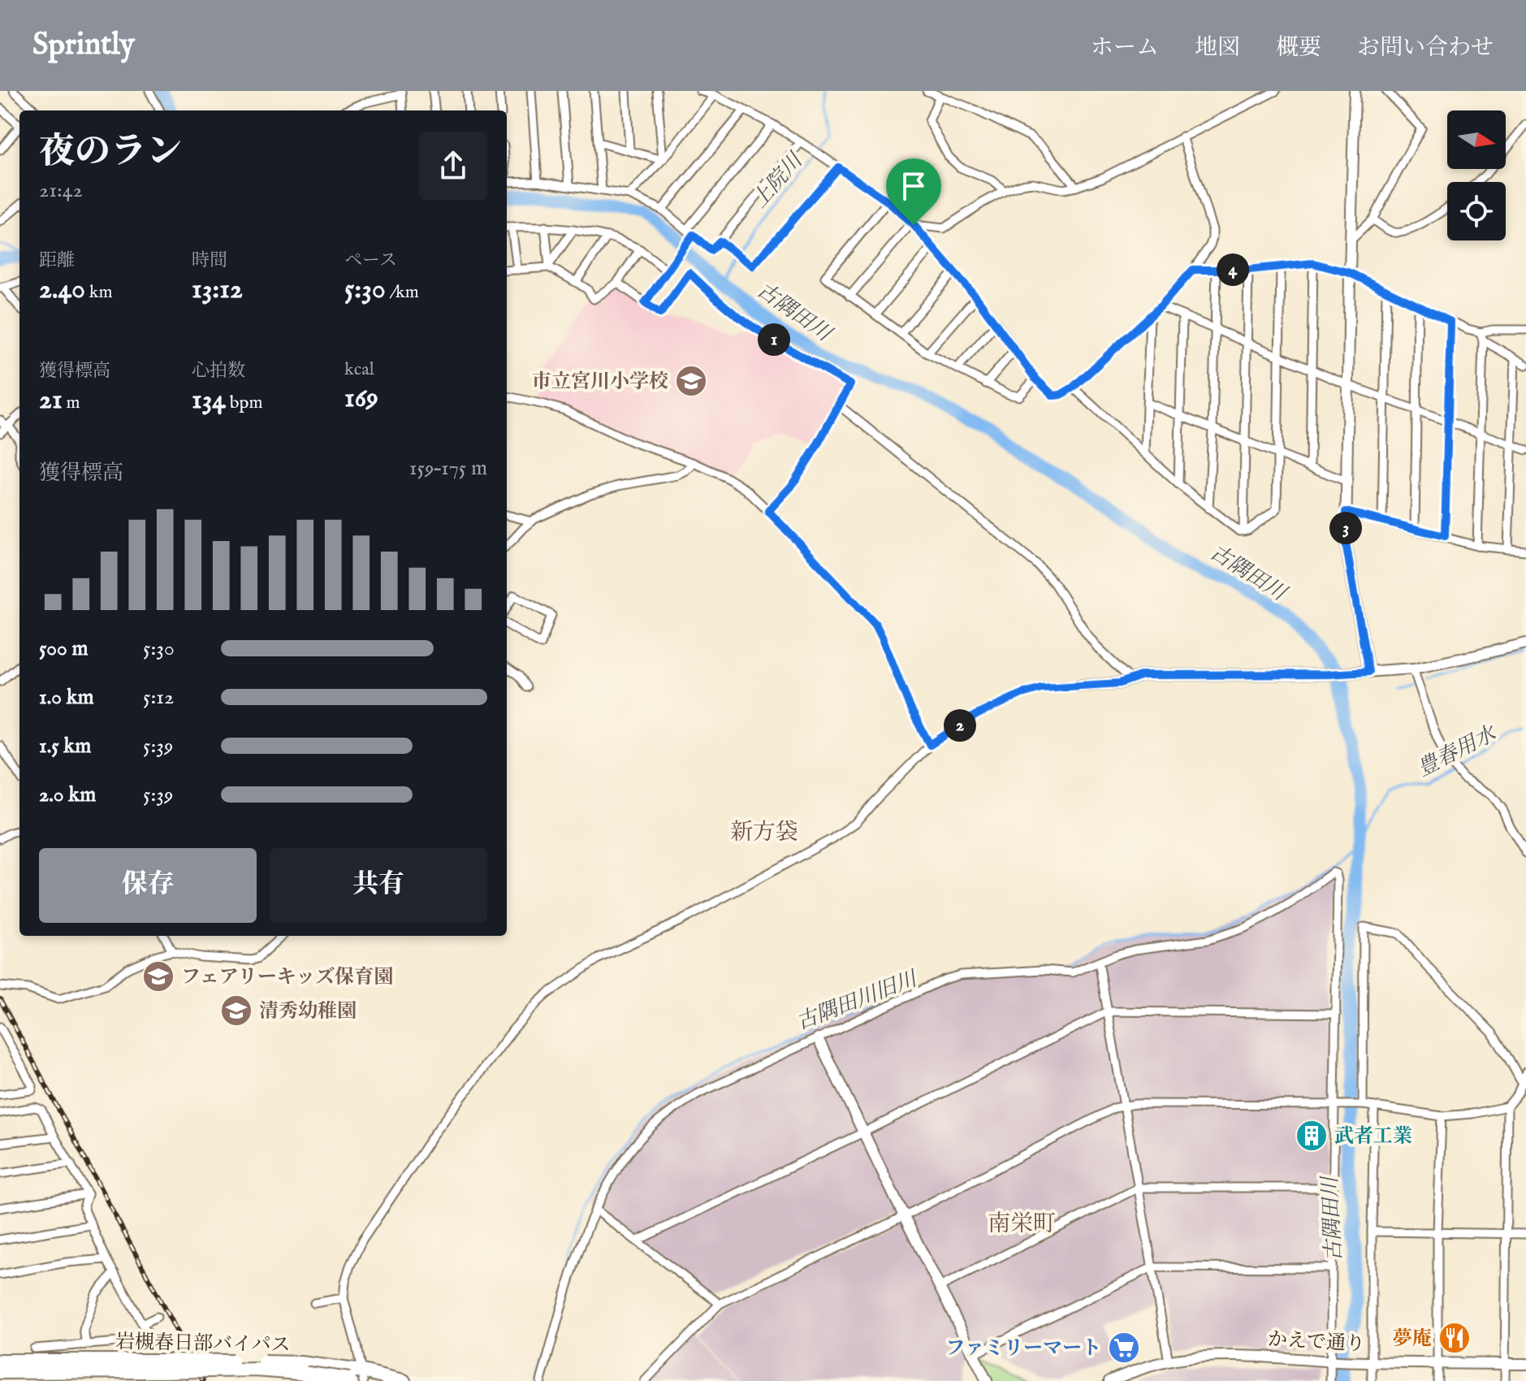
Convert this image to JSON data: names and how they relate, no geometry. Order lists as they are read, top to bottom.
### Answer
{
  "streets": {
    "highway": ["岩槻春日部バイパス"],
    "street": ["かえで通り"]
  },
  "districts": ["新方袋", "南栄町"],
  "water": [
    "上院川",
    "古隅田川",
    "豊春用水",
    "古隅田川旧川"
  ],
  "places": {
    "school or university": ["市立宮川小学校", "フェアリーキッズ保育園", "清秀幼稚園"],
    "building": ["武者工業"],
    "restaurant": ["夢庵"],
    "supermarket": ["ファミリーマート"]
  },
  "north": "right",
  "page": {
    "header": "Sprintly",
    "nav": [
      "ホーム",
      "地図",
      "概要",
      "お問い合わせ"
    ],
    "heading": ["夜のラン", "21:42"],
    "stats": [
      ["距離", "2.40 km"],
      ["時間", "13:12"],
      ["ペース", "5:30 /km"],
      ["獲得標高", "21 m"],
      ["心拍数", "134 bpm"],
      ["kcal", "169"]
    ],
    "pins": [
      "4",
      "1",
      "3",
      "2"
    ],
    "chart": ["獲得標高", "159–175 m"],
    "list": [
      {
        "name": "500 m",
        "note": "5:30"
      },
      {
        "name": "1.0 km",
        "note": "5:12"
      },
      {
        "name": "1.5 km",
        "note": "5:39"
      },
      {
        "name": "2.0 km",
        "note": "5:39"
      }
    ],
    "buttons": ["保存", "共有"]
  }
}
